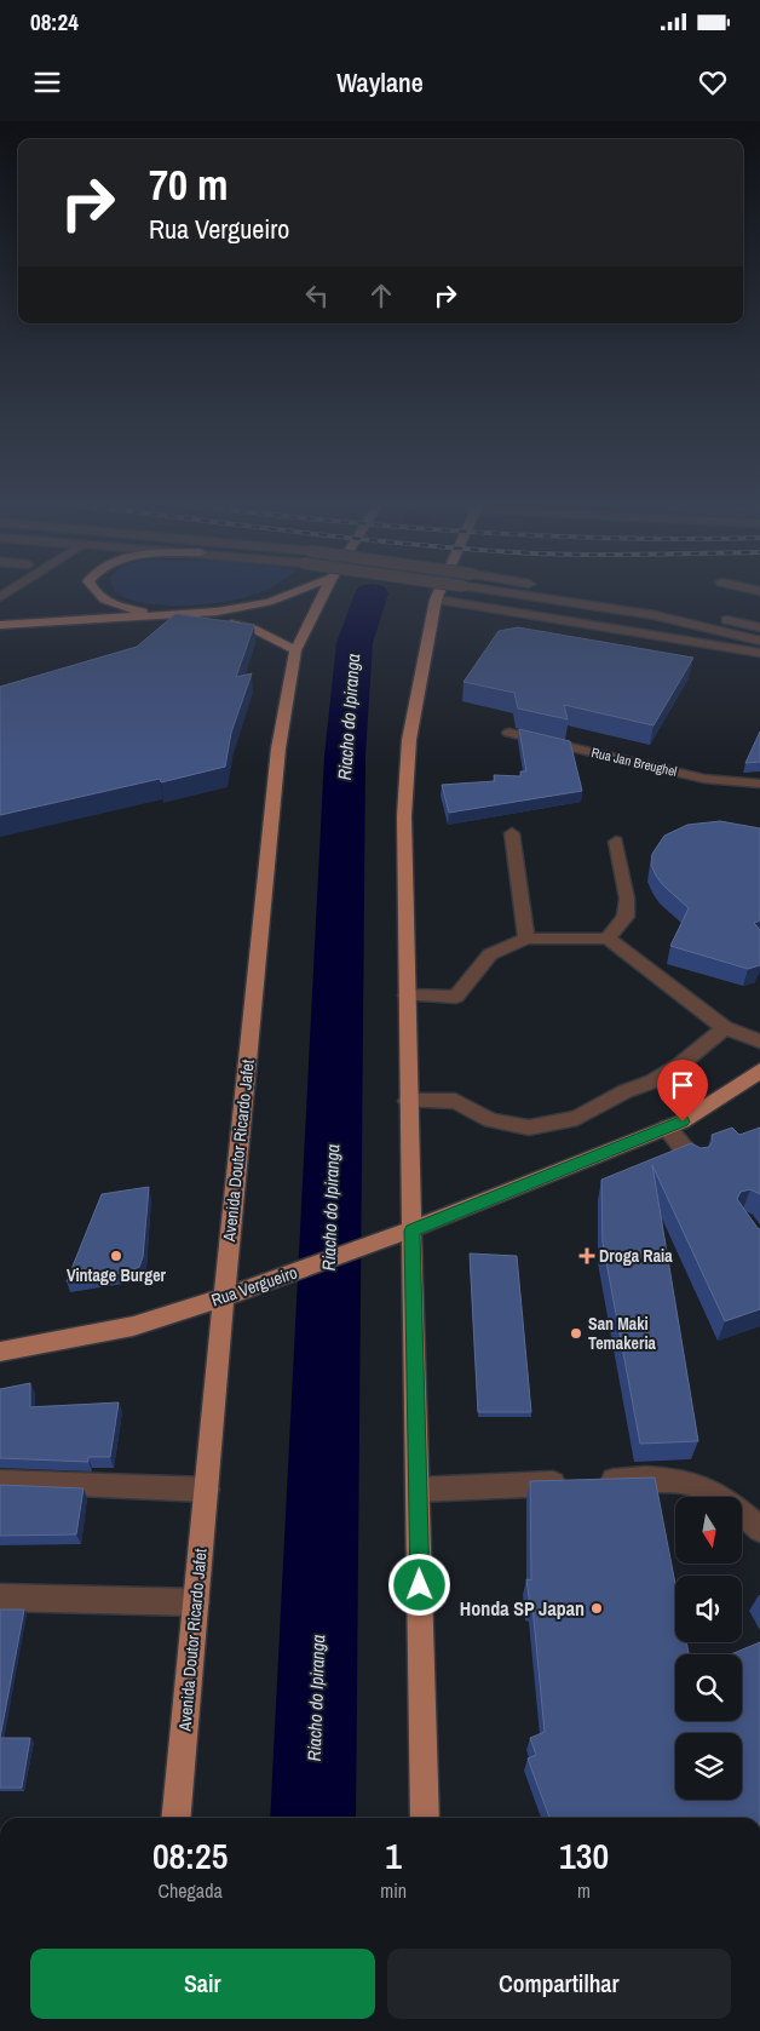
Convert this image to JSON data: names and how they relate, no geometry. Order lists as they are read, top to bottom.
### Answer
{
  "streets": {
    "main road": ["Avenida Doutor Ricardo Jafet", "Rua Vergueiro"],
    "street": ["Rua Jan Breughel"]
  },
  "crossings": [
    ["Avenida Doutor Ricardo Jafet", "Rua Vergueiro"]
  ],
  "water": ["Riacho do Ipiranga"],
  "places": {
    "other": ["Vintage Burger", "San Maki Temakeria", "Honda SP Japan"],
    "health": ["Droga Raia"]
  },
  "north": "bottom",
  "page": {
    "status": "08:24",
    "header": "Waylane",
    "turn": ["70 m", "Rua Vergueiro"],
    "eta": [
      "08:25",
      "Chegada",
      "1",
      "min",
      "130",
      "m"
    ],
    "buttons": ["Sair", "Compartilhar"]
  }
}
